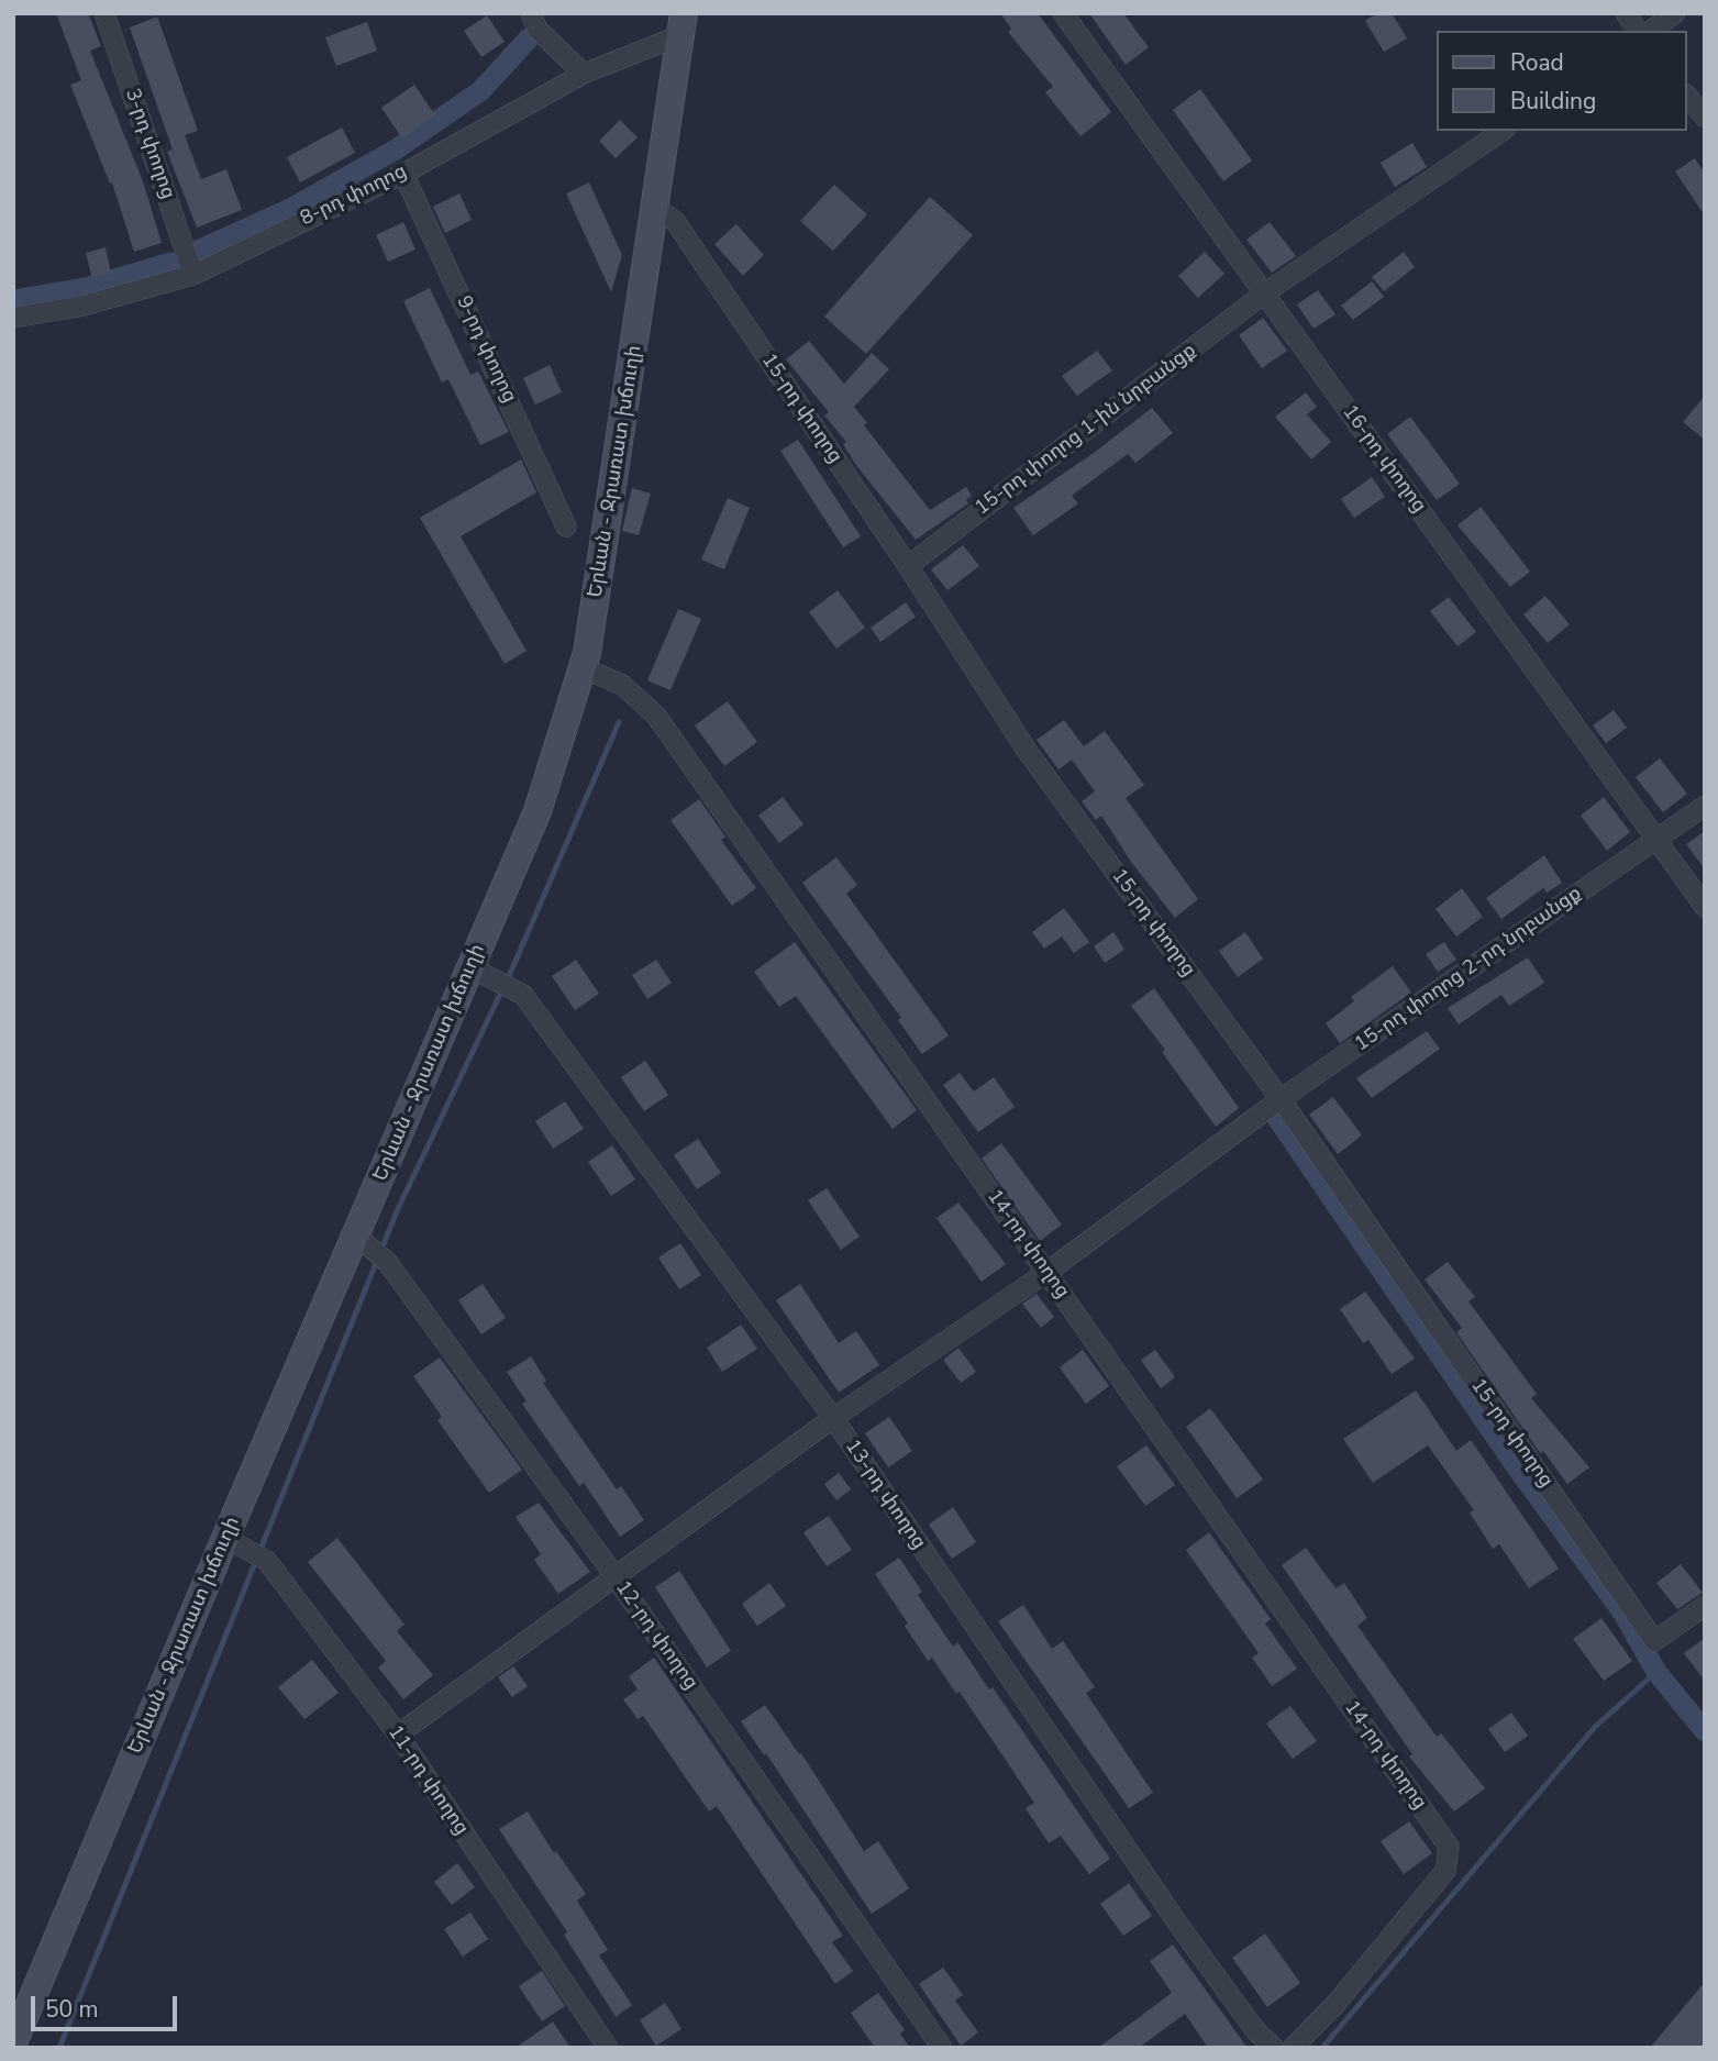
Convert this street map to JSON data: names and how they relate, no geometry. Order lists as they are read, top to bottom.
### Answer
{
  "streets": {
    "main road": ["Երևան - Ջրառատ խճուղի"],
    "street": [
      "3-րդ փողոց",
      "8-րդ փողոց",
      "9-րդ փողոց",
      "15-րդ փողոց",
      "15-րդ փողոց 1-ին նրբանցք",
      "16-րդ փողոց",
      "15-րդ փողոց 2-րդ նրբանցք",
      "14-րդ փողոց",
      "13-րդ փողոց",
      "12-րդ փողոց",
      "11-րդ փողոց"
    ]
  },
  "crossings": [
    ["3-րդ փողոց", "8-րդ փողոց"],
    ["8-րդ փողոց", "9-րդ փողոց"],
    ["8-րդ փողոց", "Երևան - Ջրառատ խճուղի"],
    ["15-րդ փողոց", "15-րդ փողոց 1-ին նրբանցք"],
    ["15-րդ փողոց", "Երևան - Ջրառատ խճուղի"],
    ["15-րդ փողոց", "15-րդ փողոց 2-րդ նրբանցք"],
    ["15-րդ փողոց 1-ին նրբանցք", "16-րդ փողոց"],
    ["16-րդ փողոց", "15-րդ փողոց 2-րդ նրբանցք"],
    ["Երևան - Ջրառատ խճուղի", "14-րդ փողոց"],
    ["Երևան - Ջրառատ խճուղի", "13-րդ փողոց"],
    ["Երևան - Ջրառատ խճուղի", "12-րդ փողոց"],
    ["Երևան - Ջրառատ խճուղի", "11-րդ փողոց"],
    ["15-րդ փողոց 2-րդ նրբանցք", "14-րդ փողոց"],
    ["15-րդ փողոց 2-րդ նրբանցք", "13-րդ փողոց"],
    ["15-րդ փողոց 2-րդ նրբանցք", "12-րդ փողոց"],
    ["15-րդ փողոց 2-րդ նրբանցք", "11-րդ փողոց"]
  ],
  "legend": ["Road", "Building"],
  "scale_bar": "50 m"
}
